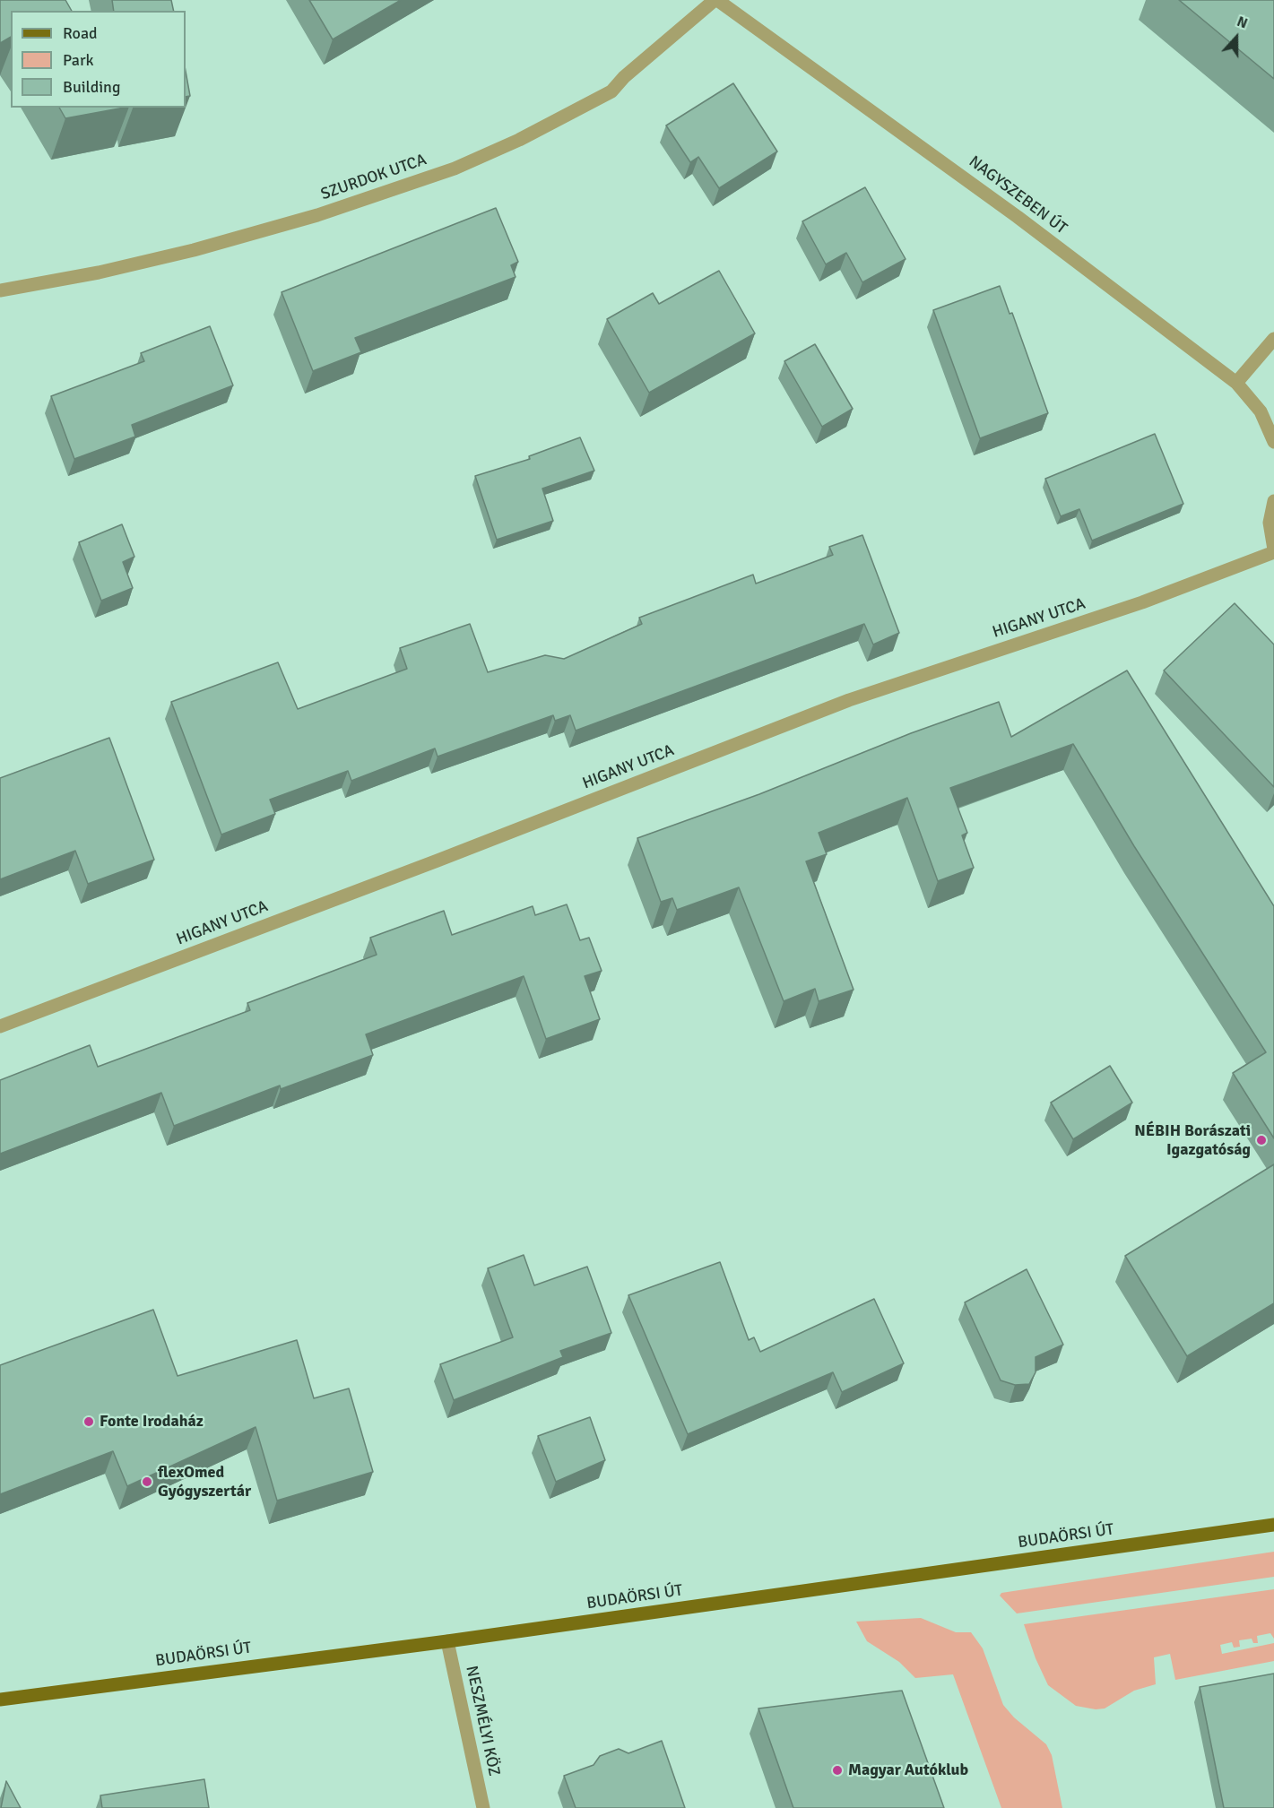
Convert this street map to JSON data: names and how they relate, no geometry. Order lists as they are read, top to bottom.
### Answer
{
  "streets": {
    "main road": ["BUDAÖRSI ÚT"],
    "street": [
      "SZURDOK UTCA",
      "NAGYSZEBEN ÚT",
      "HIGANY UTCA",
      "NESZMÉLYI KÖZ"
    ]
  },
  "crossings": [
    ["SZURDOK UTCA", "NAGYSZEBEN ÚT"],
    ["BUDAÖRSI ÚT", "NESZMÉLYI KÖZ"]
  ],
  "places": [
    "NÉBIH Borászati Igazgatóság",
    "Fonte Irodaház",
    "flexOmed Gyógyszertár",
    "Magyar Autóklub"
  ],
  "legend": ["Road", "Park", "Building"],
  "north": "top"
}
